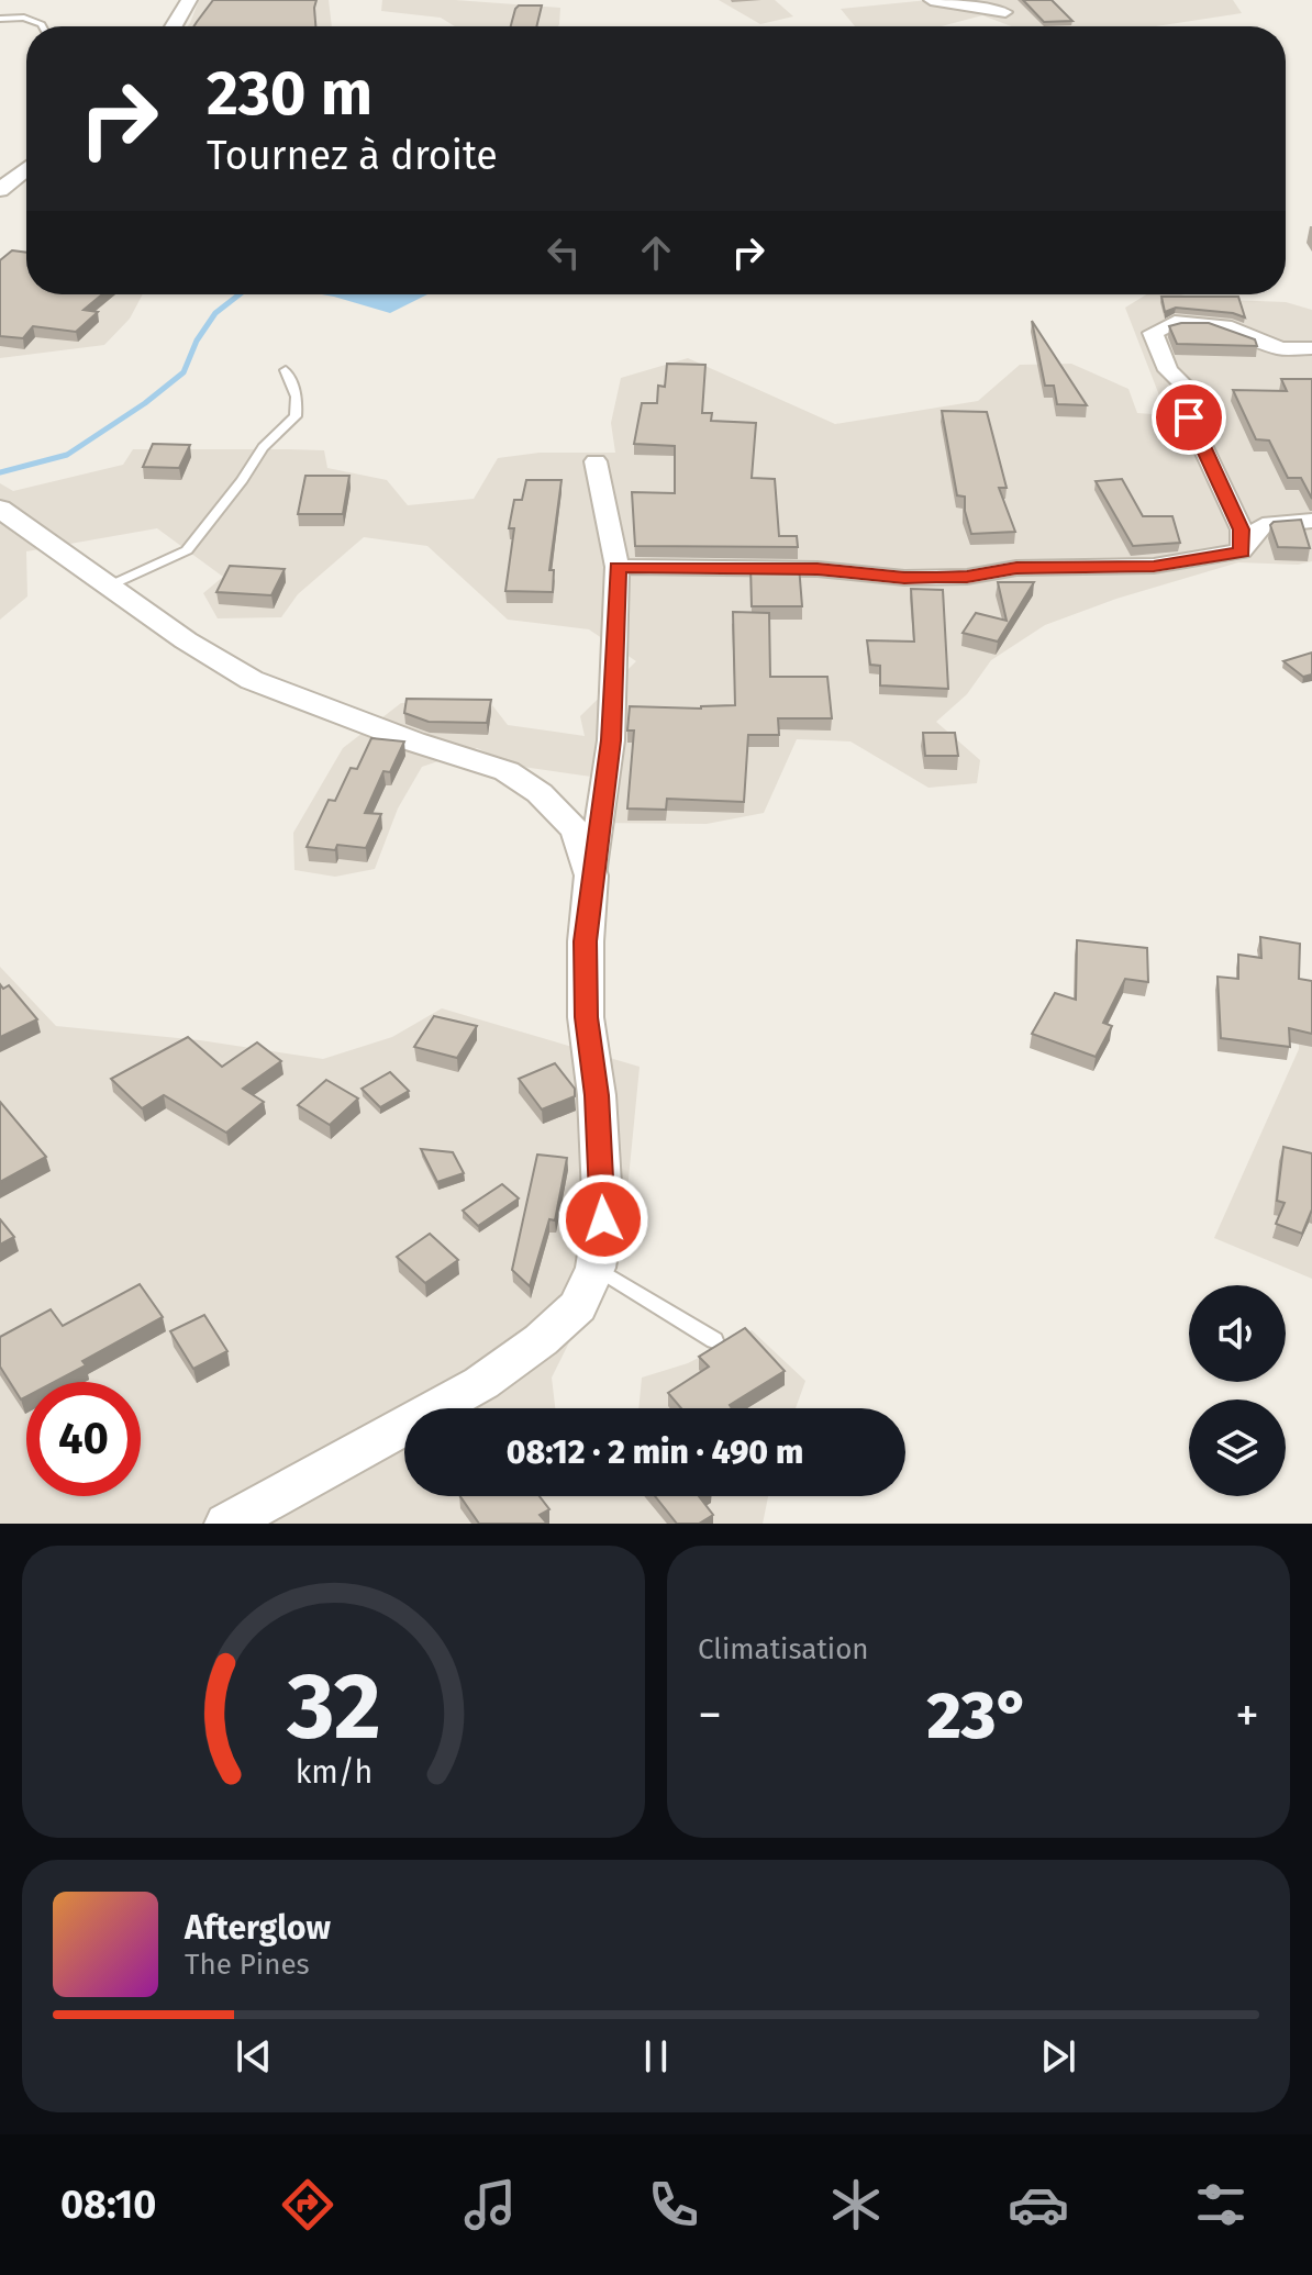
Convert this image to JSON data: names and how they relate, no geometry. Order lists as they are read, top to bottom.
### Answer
{
  "page": {
    "turn": ["230 m", "Tournez à droite"],
    "limit": "40",
    "trip": "08:12 · 2 min · 490 m",
    "tile": "Climatisation",
    "heat": ["−", "23°", "+"],
    "song": ["Afterglow", "The Pines"],
    "tabs": "08:10",
    "gauge": ["32", "km/h"]
  }
}
